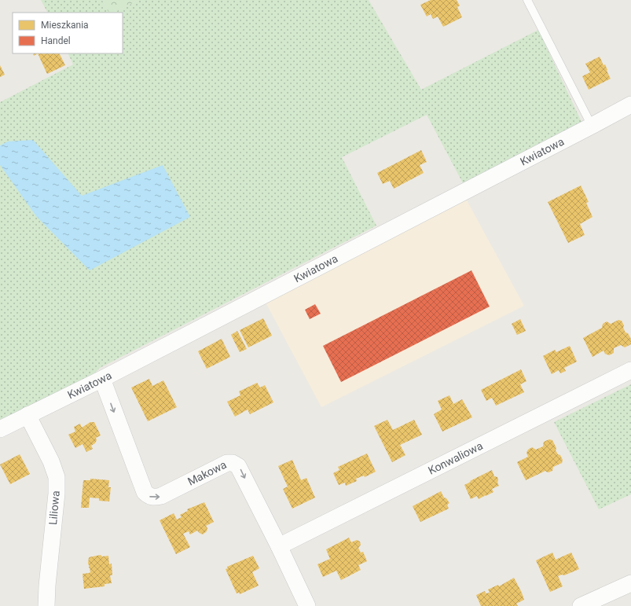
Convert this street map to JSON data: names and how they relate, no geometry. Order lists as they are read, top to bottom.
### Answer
{
  "streets": {
    "street": [
      "Kwiatowa",
      "Konwaliowa",
      "Makowa",
      "Liliowa"
    ]
  },
  "crossings": [
    ["Kwiatowa", "Makowa"],
    ["Kwiatowa", "Liliowa"],
    ["Konwaliowa", "Makowa"]
  ],
  "legend": ["Mieszkania", "Handel"]
}
